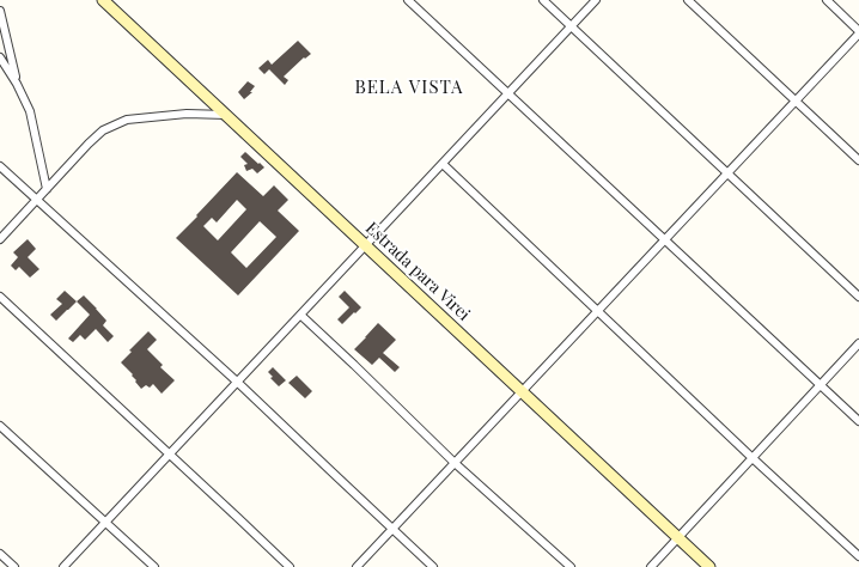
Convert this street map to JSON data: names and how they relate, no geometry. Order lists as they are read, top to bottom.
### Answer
{
  "streets": {
    "street": ["Estrada para Virei"]
  },
  "districts": ["BELA VISTA"]
}
